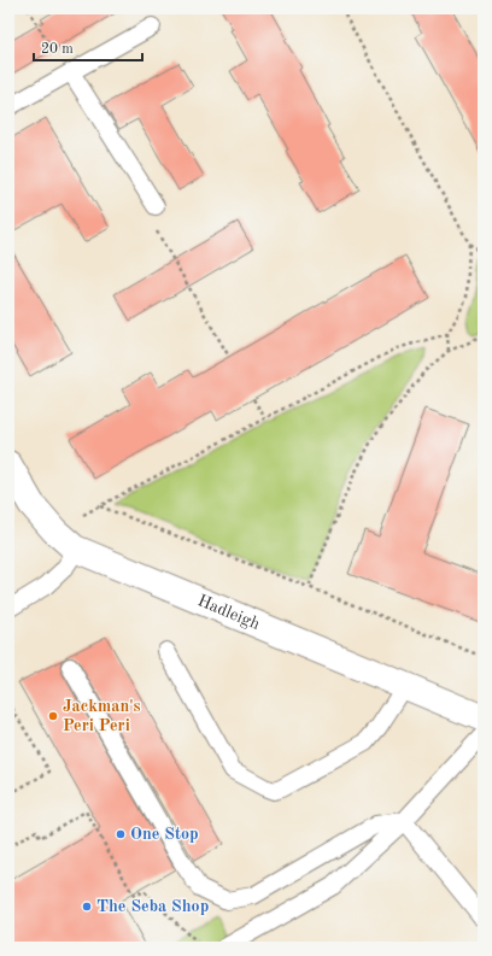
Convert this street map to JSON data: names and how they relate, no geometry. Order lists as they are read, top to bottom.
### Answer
{
  "streets": {
    "street": ["Hadleigh"]
  },
  "places": ["Jackman's Peri Peri", "One Stop", "The Seba Shop"],
  "scale_bar": "20 m"
}
